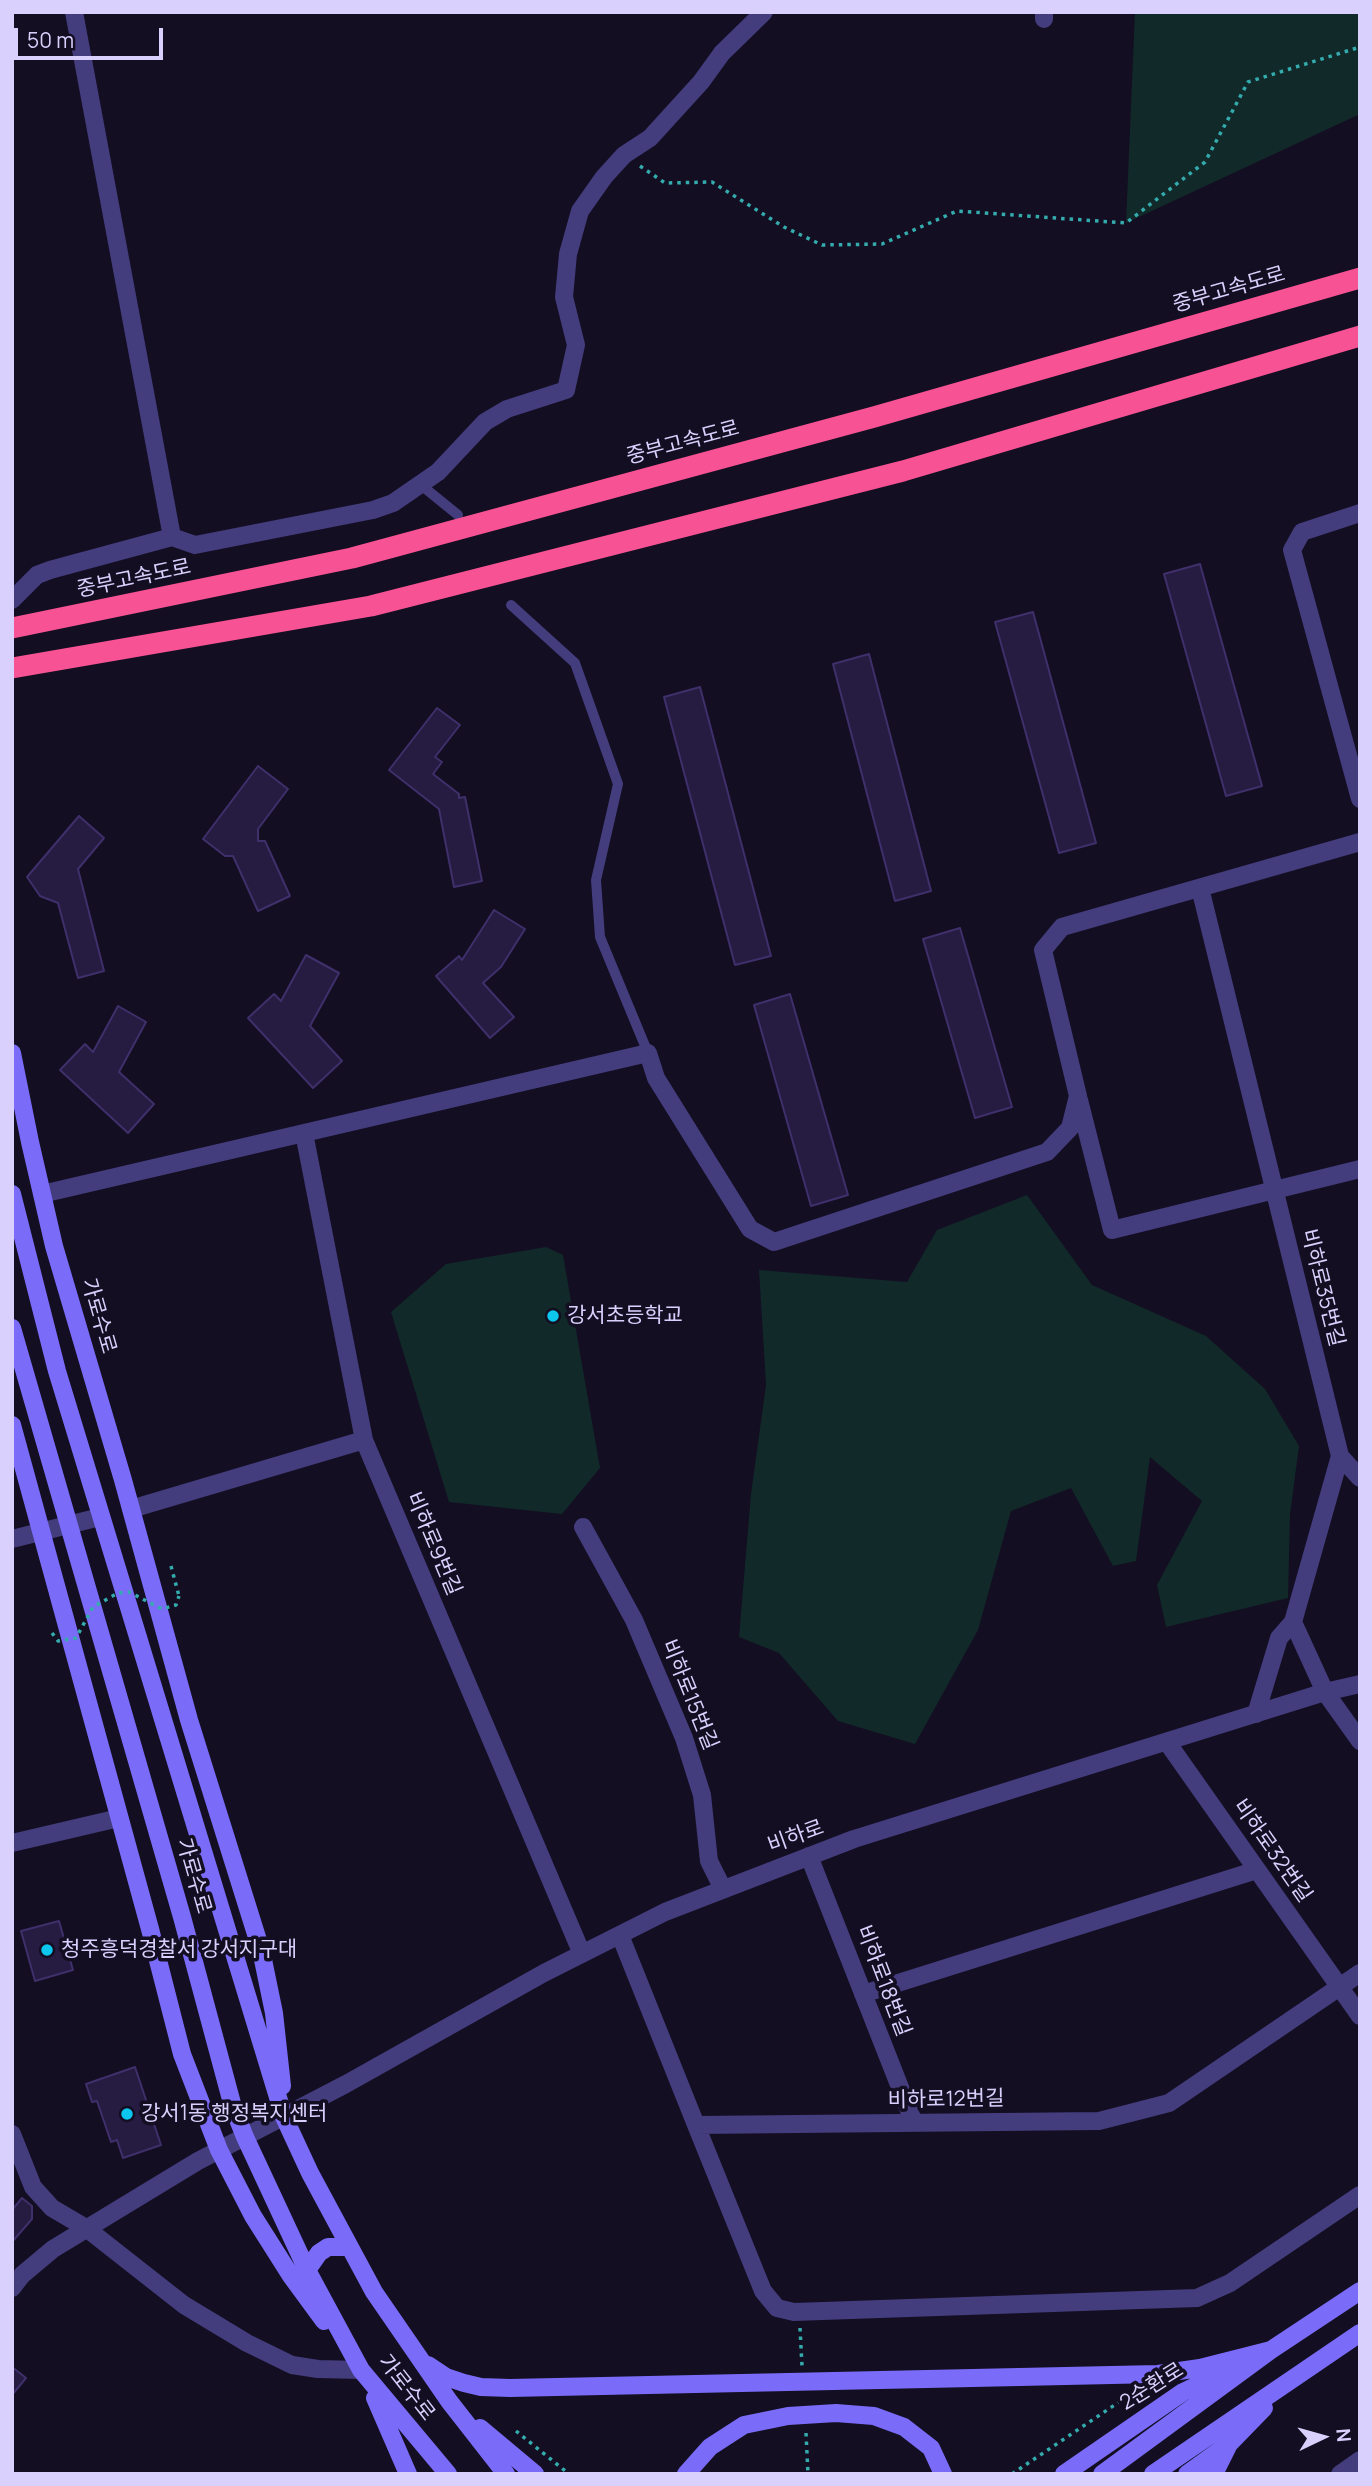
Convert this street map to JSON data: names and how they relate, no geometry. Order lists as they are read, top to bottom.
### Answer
{
  "streets": {
    "highway": ["중부고속도로"],
    "main road": ["가로수로", "2순환로"],
    "street": [
      "비하로35번길",
      "비하로9번길",
      "비하로15번길",
      "비하로",
      "비하로32번길",
      "비하로18번길",
      "비하로12번길"
    ]
  },
  "crossings": [
    ["비하로35번길", "비하로"],
    ["가로수로", "비하로"],
    ["비하로9번길", "비하로"],
    ["비하로15번길", "비하로"],
    ["비하로", "비하로32번길"],
    ["비하로", "비하로18번길"],
    ["비하로32번길", "비하로12번길"],
    ["비하로18번길", "비하로12번길"]
  ],
  "places": ["강서초등학교", "청주흥덕경찰서 강서지구대", "강서1동 행정복지센터"],
  "scale_bar": "50 m",
  "north": "right"
}
